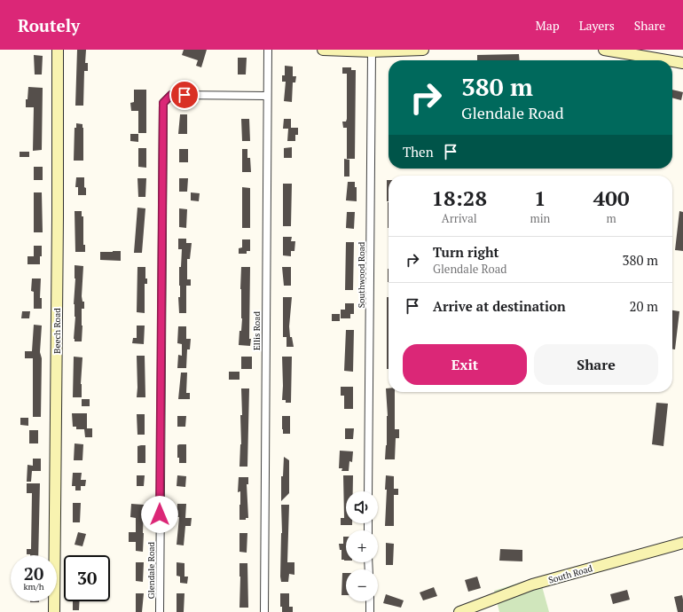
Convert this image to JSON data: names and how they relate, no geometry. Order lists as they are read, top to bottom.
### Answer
{
  "streets": {
    "street": [
      "Southwood Road",
      "Beech Road",
      "Ellis Road",
      "Glendale Road",
      "South Road"
    ]
  },
  "crossings": [
    ["Ellis Road", "Glendale Road"]
  ],
  "page": {
    "header": "Routely",
    "nav": ["Map", "Layers", "Share"],
    "turn": ["380 m", "Glendale Road"],
    "then": "Then",
    "eta": [
      "18:28",
      "Arrival",
      "1",
      "min",
      "400",
      "m"
    ],
    "list": [
      {
        "name": "Turn right",
        "note": "Glendale Road",
        "value": "380 m"
      },
      {
        "name": "Arrive at destination",
        "value": "20 m"
      }
    ],
    "buttons": ["Exit", "Share"],
    "map_buttons": ["+", "−"],
    "speed": "20 km/h",
    "limit": "30"
  }
}
